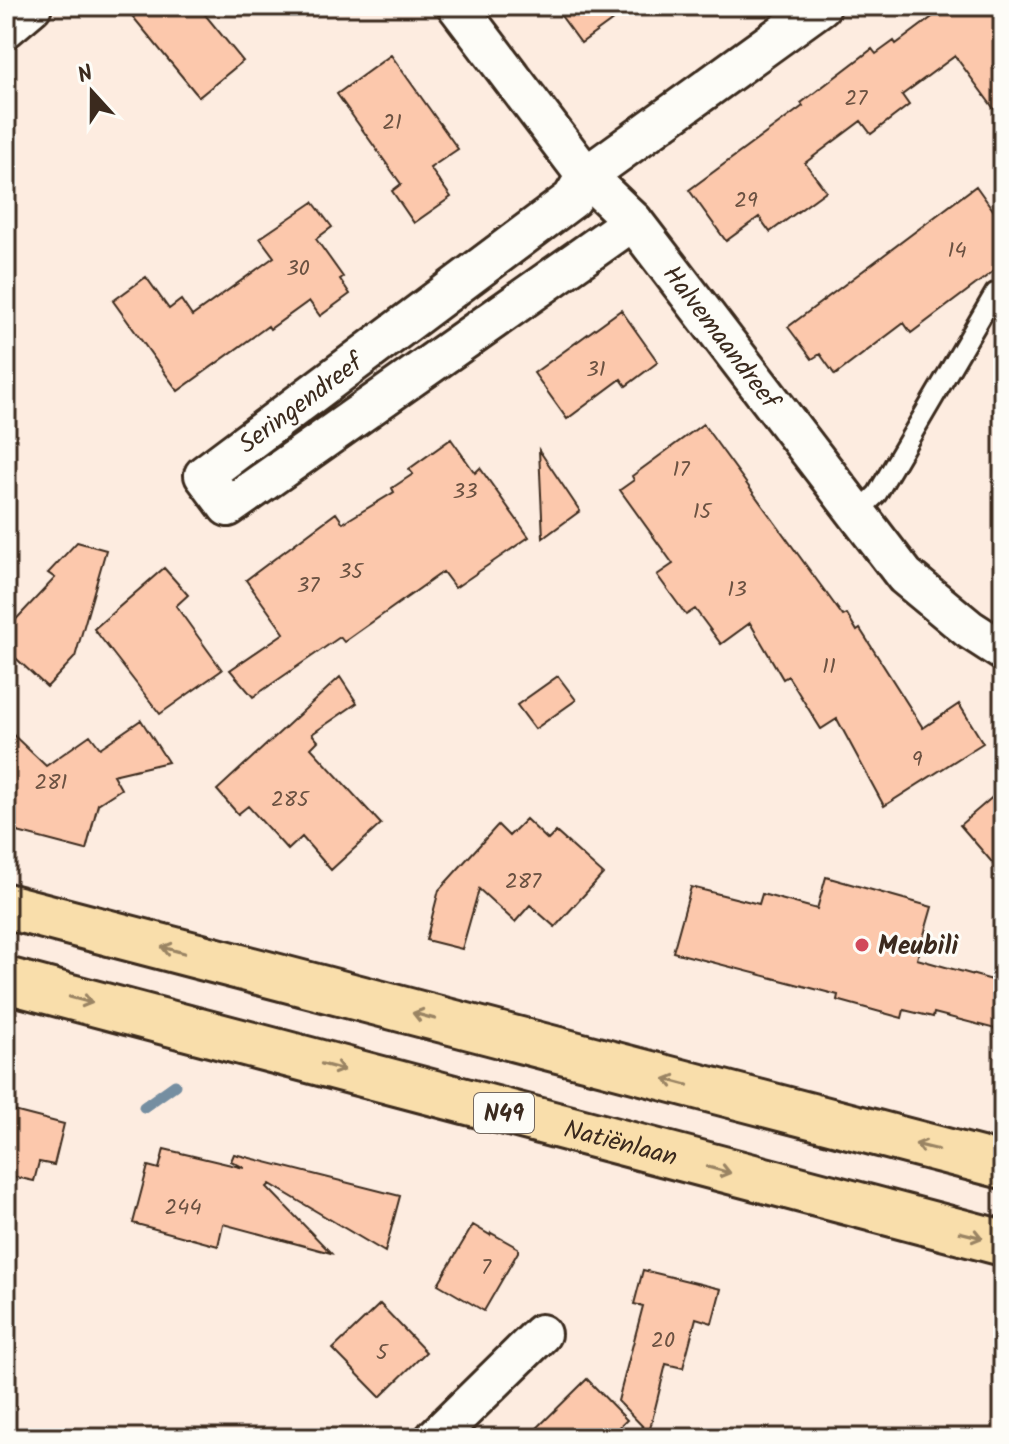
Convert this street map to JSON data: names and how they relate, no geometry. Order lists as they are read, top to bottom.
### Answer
{
  "streets": {
    "main road": ["N49", "Natiënlaan"],
    "street": ["Halvemaandreef", "Seringendreef"]
  },
  "crossings": [
    ["Halvemaandreef", "Seringendreef"]
  ],
  "places": ["Meubili"],
  "house_numbers": [
    "27",
    "21",
    "29",
    "14",
    "30",
    "31",
    "17",
    "33",
    "15",
    "35",
    "37",
    "13",
    "11",
    "9",
    "281",
    "285",
    "287",
    "244",
    "7",
    "20",
    "5"
  ],
  "north": "top"
}
